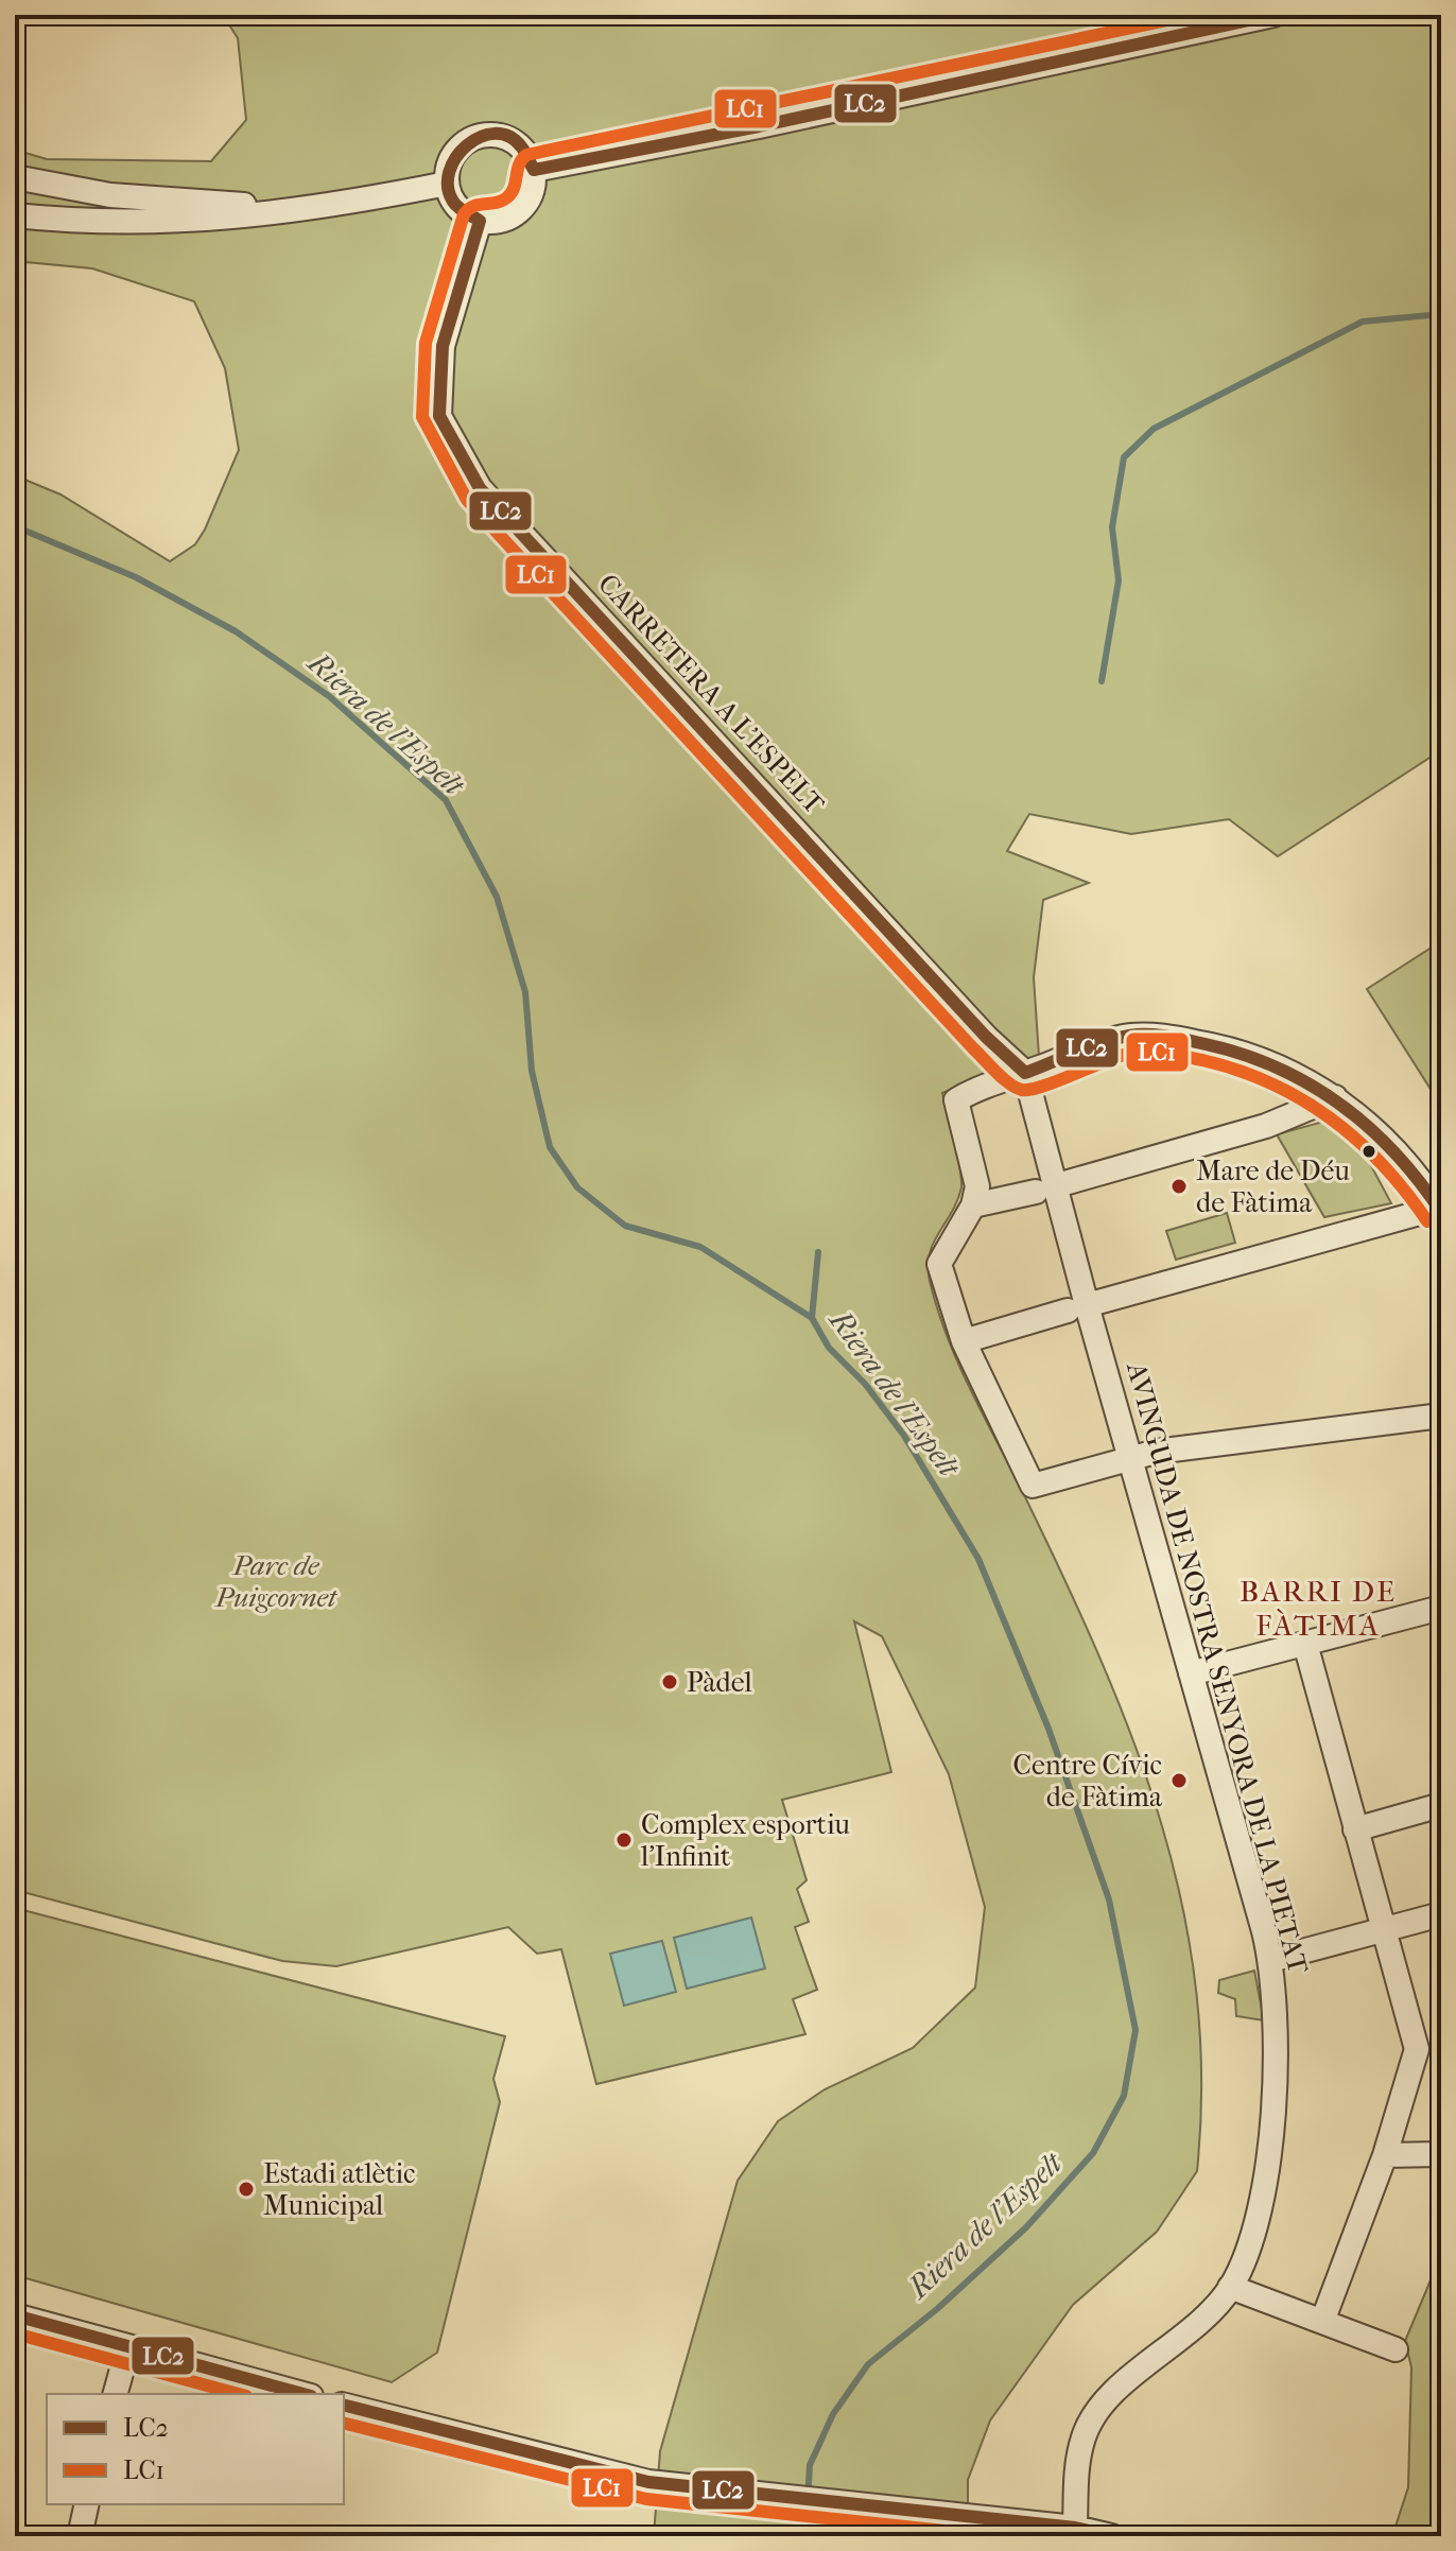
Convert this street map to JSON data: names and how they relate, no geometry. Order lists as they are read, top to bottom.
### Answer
{
  "streets": {
    "street": ["CARRETERA A L'ESPELT", "AVINGUDA DE NOSTRA SENYORA DE LA PIETAT"]
  },
  "crossings": [
    ["CARRETERA A L'ESPELT", "AVINGUDA DE NOSTRA SENYORA DE LA PIETAT"]
  ],
  "districts": ["BARRI DE FÀTIMA"],
  "water": ["Riera de l'Espelt"],
  "parks": ["Parc de Puigcornet"],
  "places": [
    "Mare de Déu de Fàtima",
    "Pàdel",
    "Centre Cívic de Fàtima",
    "Complex esportiu l'Infinit",
    "Estadi atlètic Municipal"
  ],
  "lines": ["transit line LC2", "transit line LC1"],
  "legend": ["LC2", "LC1"]
}
